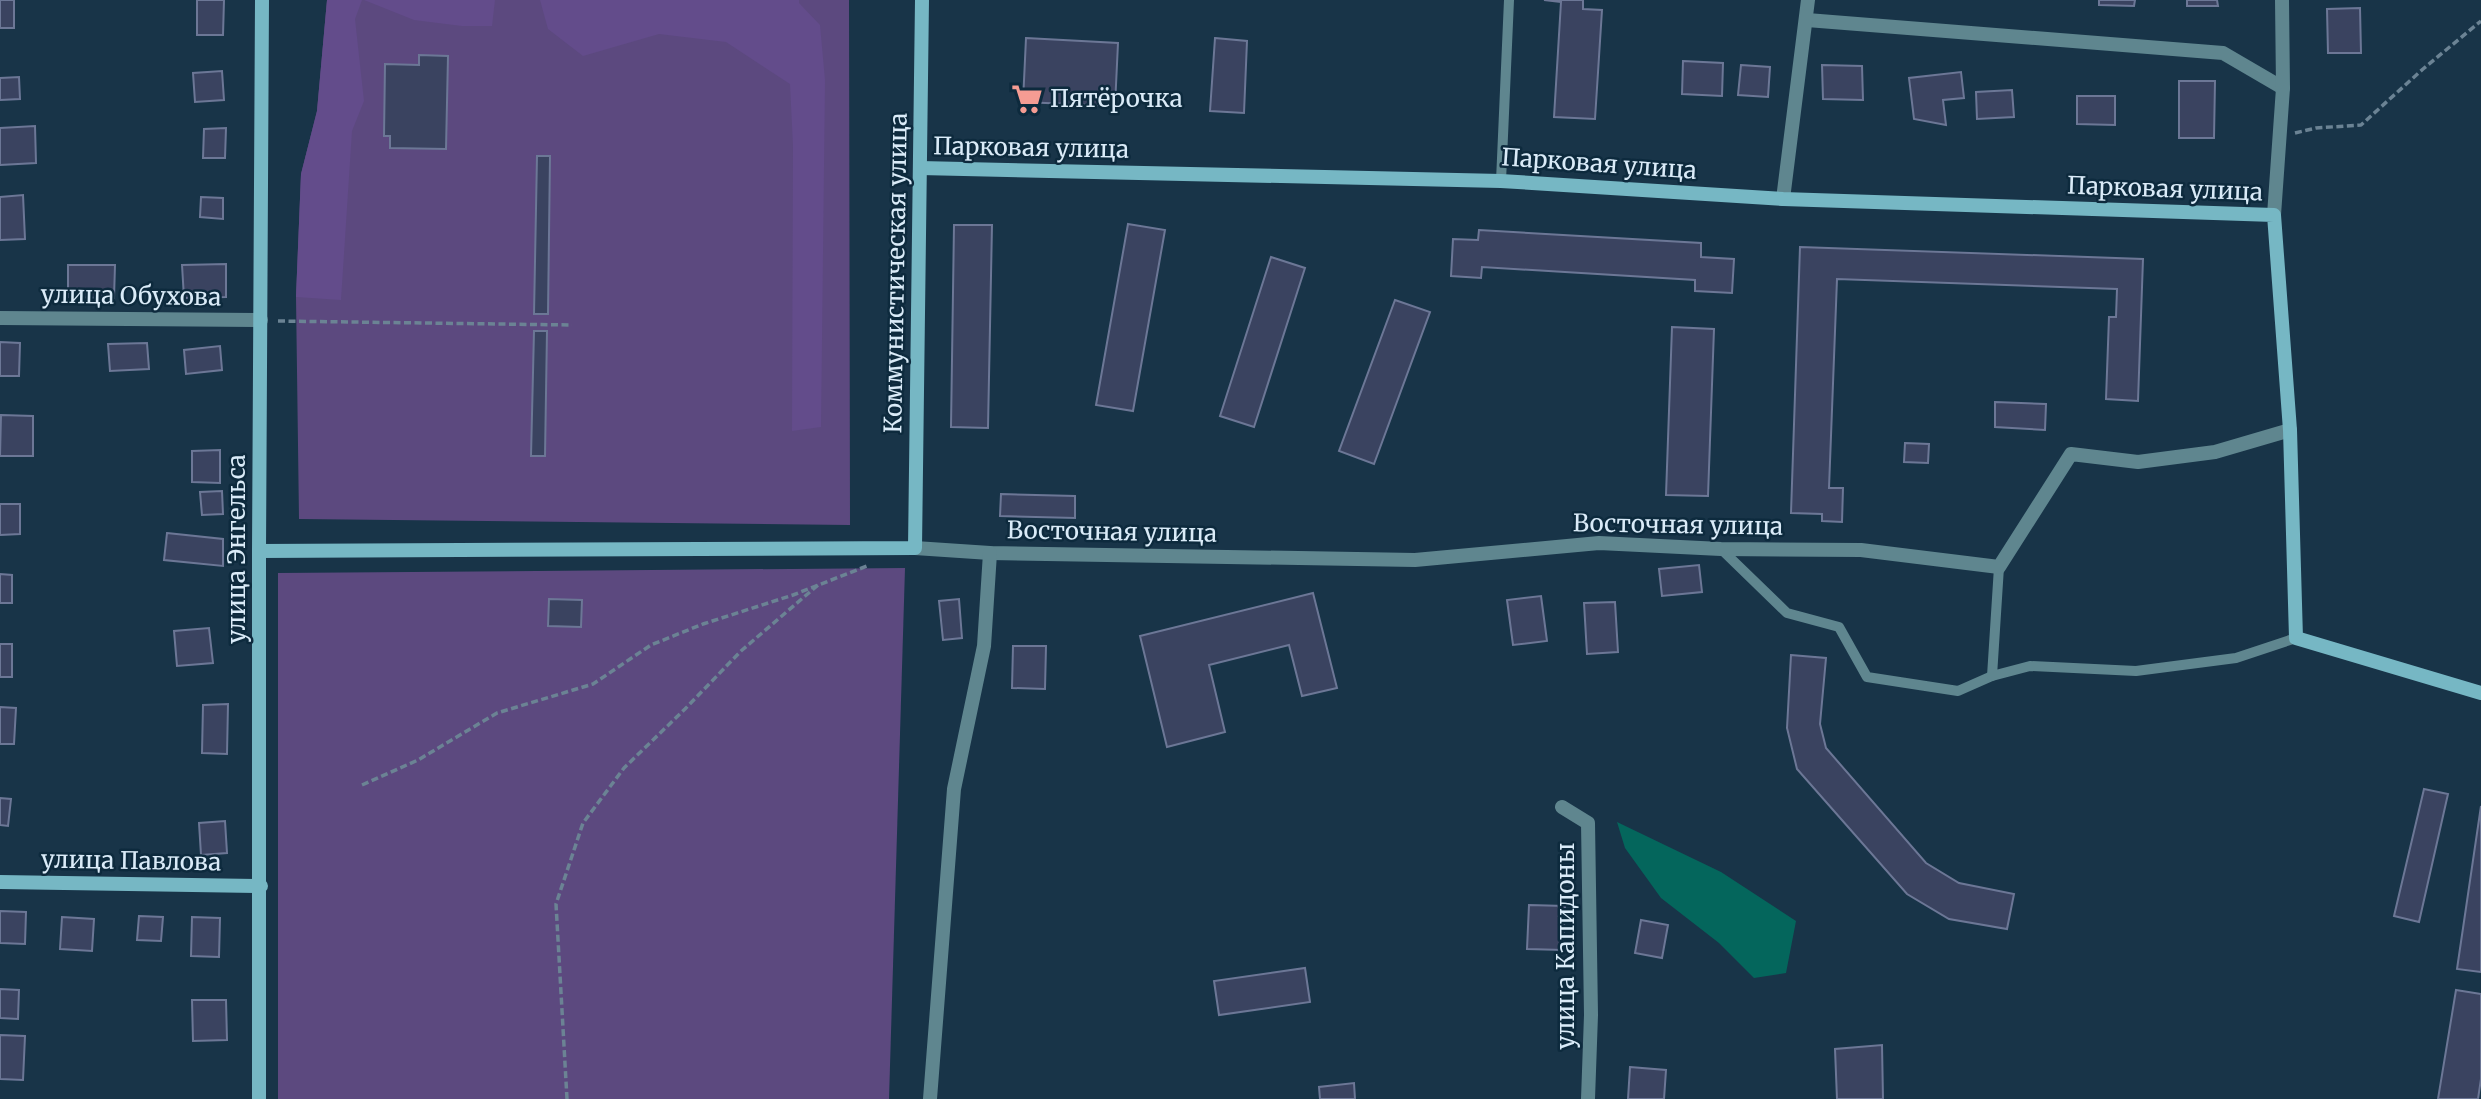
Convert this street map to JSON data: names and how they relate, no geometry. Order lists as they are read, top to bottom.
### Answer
{
  "streets": {
    "street": [
      "Парковая улица",
      "Коммунистическая улица",
      "улица Обухова",
      "Восточная улица",
      "улица Энгельса",
      "улица Павлова",
      "улица Капидоны"
    ]
  },
  "crossings": [
    ["Парковая улица", "Коммунистическая улица"],
    ["Коммунистическая улица", "Восточная улица"],
    ["улица Обухова", "улица Энгельса"],
    ["улица Энгельса", "улица Павлова"]
  ],
  "places": {
    "supermarket": ["Пятёрочка"]
  }
}
